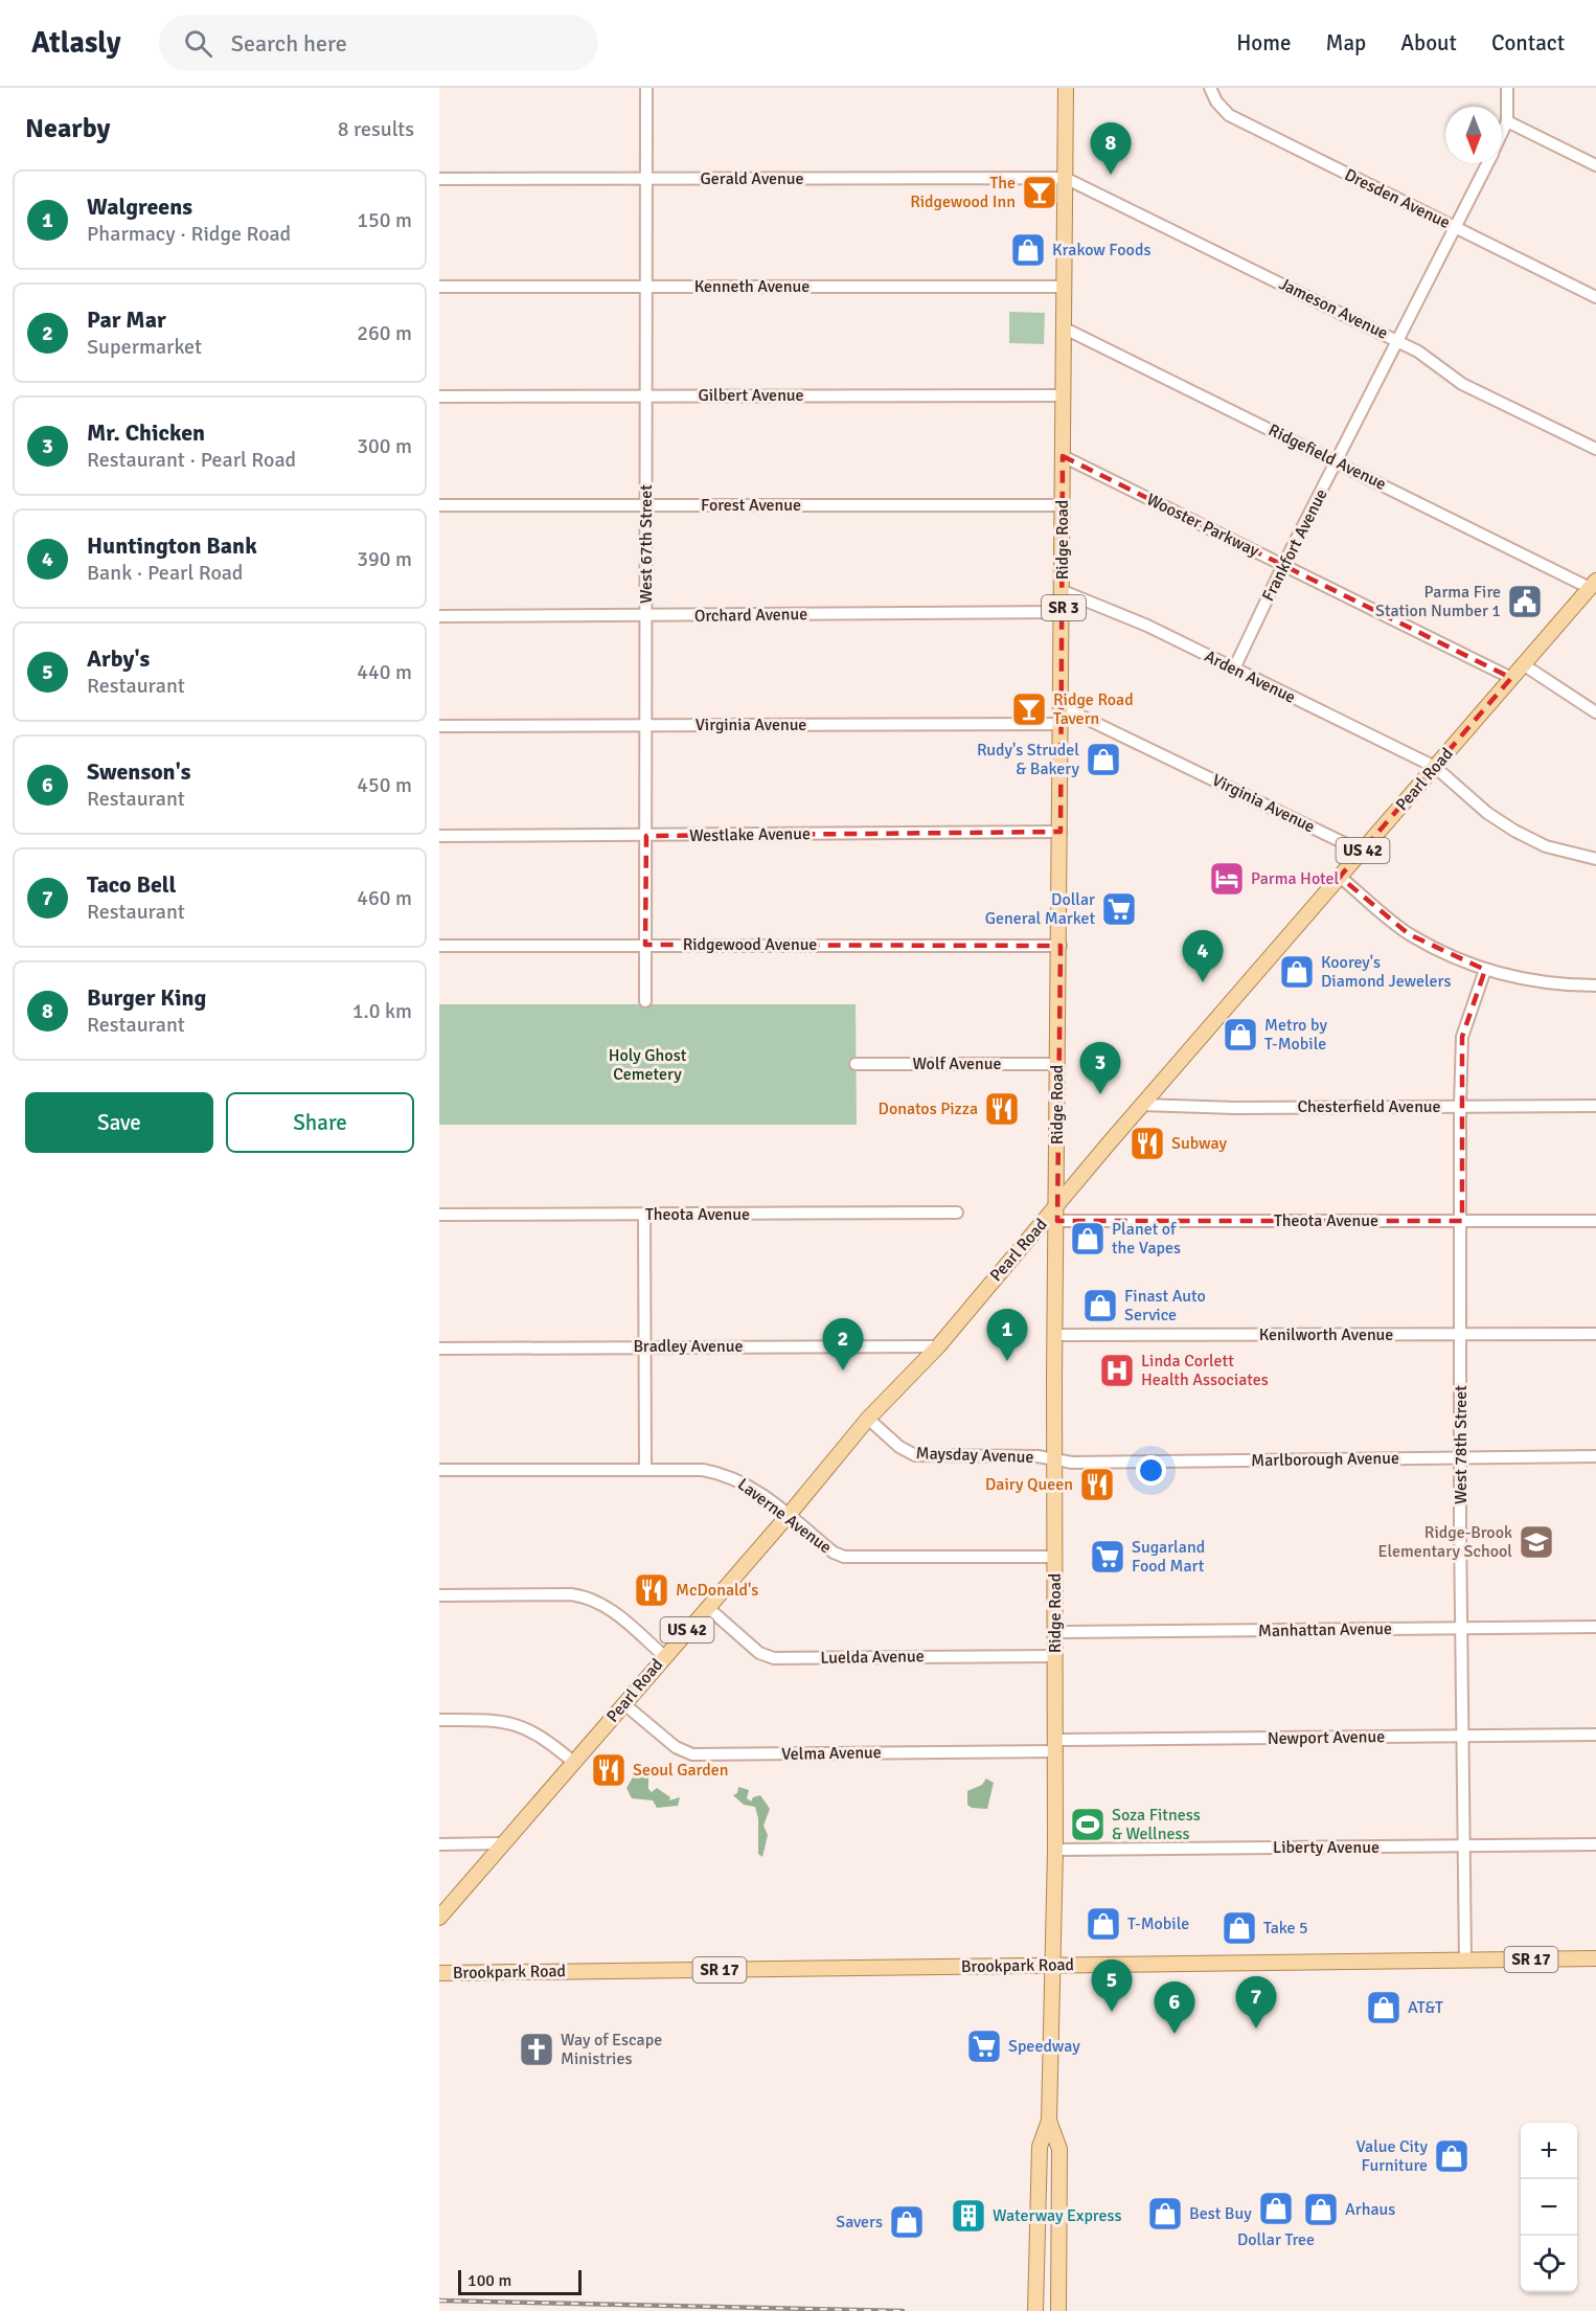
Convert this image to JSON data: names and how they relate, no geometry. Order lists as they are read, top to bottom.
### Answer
{
  "streets": {
    "main road": [
      "Ridge Road",
      "SR 3",
      "Pearl Road",
      "US 42",
      "SR 17",
      "Brookpark Road"
    ],
    "street": [
      "Gerald Avenue",
      "Dresden Avenue",
      "Kenneth Avenue",
      "Jameson Avenue",
      "Gilbert Avenue",
      "Ridgefield Avenue",
      "Forest Avenue",
      "Wooster Parkway",
      "West 67th Street",
      "Frankfort Avenue",
      "Orchard Avenue",
      "Arden Avenue",
      "Virginia Avenue",
      "Westlake Avenue",
      "Ridgewood Avenue",
      "Wolf Avenue",
      "Chesterfield Avenue",
      "Theota Avenue",
      "Kenilworth Avenue",
      "Bradley Avenue",
      "West 78th Street",
      "Maysday Avenue",
      "Marlborough Avenue",
      "Laverne Avenue",
      "Manhattan Avenue",
      "Luelda Avenue",
      "Newport Avenue",
      "Velma Avenue",
      "Liberty Avenue"
    ]
  },
  "crossings": [
    ["Gerald Avenue", "Jameson Avenue"],
    ["Gerald Avenue", "Ridge Road"],
    ["Gerald Avenue", "West 67th Street"],
    ["Dresden Avenue", "Frankfort Avenue"],
    ["Kenneth Avenue", "Ridge Road"],
    ["Kenneth Avenue", "West 67th Street"],
    ["Jameson Avenue", "Ridge Road"],
    ["Jameson Avenue", "Frankfort Avenue"],
    ["Gilbert Avenue", "Ridge Road"],
    ["Gilbert Avenue", "West 67th Street"],
    ["Ridgefield Avenue", "Ridge Road"],
    ["Ridgefield Avenue", "Frankfort Avenue"],
    ["Ridgefield Avenue", "Pearl Road"],
    ["Forest Avenue", "Ridge Road"],
    ["Forest Avenue", "West 67th Street"],
    ["Wooster Parkway", "Ridge Road"],
    ["Wooster Parkway", "Frankfort Avenue"],
    ["Wooster Parkway", "Pearl Road"],
    ["Ridge Road", "Orchard Avenue"],
    ["Ridge Road", "Arden Avenue"],
    ["Ridge Road", "Virginia Avenue"],
    ["Ridge Road", "Pearl Road"],
    ["Ridge Road", "Westlake Avenue"],
    ["Ridge Road", "Ridgewood Avenue"],
    ["Ridge Road", "Wolf Avenue"],
    ["Ridge Road", "Theota Avenue"],
    ["Ridge Road", "Kenilworth Avenue"],
    ["Ridge Road", "Maysday Avenue"],
    ["Ridge Road", "Marlborough Avenue"],
    ["Ridge Road", "Laverne Avenue"],
    ["Ridge Road", "Manhattan Avenue"],
    ["Ridge Road", "Luelda Avenue"],
    ["Ridge Road", "Newport Avenue"],
    ["Ridge Road", "Velma Avenue"],
    ["Ridge Road", "Liberty Avenue"],
    ["Ridge Road", "Brookpark Road"],
    ["West 67th Street", "Orchard Avenue"],
    ["West 67th Street", "Virginia Avenue"],
    ["West 67th Street", "Westlake Avenue"],
    ["West 67th Street", "Ridgewood Avenue"],
    ["Frankfort Avenue", "Arden Avenue"],
    ["Arden Avenue", "Pearl Road"],
    ["Virginia Avenue", "Pearl Road"],
    ["Pearl Road", "Chesterfield Avenue"],
    ["Pearl Road", "Theota Avenue"],
    ["Pearl Road", "Bradley Avenue"],
    ["Pearl Road", "Maysday Avenue"],
    ["Pearl Road", "Laverne Avenue"],
    ["Pearl Road", "Luelda Avenue"],
    ["Pearl Road", "Velma Avenue"],
    ["Chesterfield Avenue", "West 78th Street"],
    ["Theota Avenue", "West 78th Street"],
    ["Kenilworth Avenue", "West 78th Street"],
    ["West 78th Street", "Marlborough Avenue"],
    ["West 78th Street", "Manhattan Avenue"],
    ["West 78th Street", "Newport Avenue"],
    ["West 78th Street", "Liberty Avenue"],
    ["West 78th Street", "Brookpark Road"],
    ["Maysday Avenue", "Marlborough Avenue"],
    ["Newport Avenue", "Velma Avenue"]
  ],
  "parks": ["Holy Ghost Cemetery"],
  "places": {
    "bar": ["The Ridgewood Inn", "Ridge Road Tavern"],
    "shop": [
      "Krakow Foods",
      "Rudy's Strudel & Bakery",
      "Koorey's Diamond Jewelers",
      "Metro by T-Mobile",
      "Planet of the Vapes",
      "Finast Auto Service",
      "T-Mobile",
      "Take 5",
      "AT&T",
      "Value City Furniture",
      "Dollar Tree",
      "Arhaus",
      "Best Buy",
      "Savers"
    ],
    "public building": ["Parma Fire Station Number 1"],
    "hotel": ["Parma Hotel"],
    "supermarket": ["Dollar General Market", "Sugarland Food Mart", "Speedway"],
    "restaurant": [
      "Donatos Pizza",
      "Subway",
      "Dairy Queen",
      "McDonald's",
      "Seoul Garden"
    ],
    "hospital": ["Linda Corlett Health Associates"],
    "school or university": ["Ridge-Brook Elementary School"],
    "sports": ["Soza Fitness & Wellness"],
    "church": ["Way of Escape Ministries"],
    "building": ["Waterway Express"]
  },
  "scale_bar": "100 m",
  "north": "bottom",
  "page": {
    "header": "Atlasly",
    "search": "Search here",
    "nav": [
      "Home",
      "Map",
      "About",
      "Contact"
    ],
    "heading": ["Nearby", "8 results"],
    "pins": [
      "8",
      "4",
      "3",
      "1",
      "2",
      "5",
      "7",
      "6"
    ],
    "list": [
      {
        "mark": "1",
        "name": "Walgreens",
        "note": "Pharmacy · Ridge Road",
        "value": "150 m"
      },
      {
        "mark": "2",
        "name": "Par Mar",
        "note": "Supermarket",
        "value": "260 m"
      },
      {
        "mark": "3",
        "name": "Mr. Chicken",
        "note": "Restaurant · Pearl Road",
        "value": "300 m"
      },
      {
        "mark": "4",
        "name": "Huntington Bank",
        "note": "Bank · Pearl Road",
        "value": "390 m"
      },
      {
        "mark": "5",
        "name": "Arby's",
        "note": "Restaurant",
        "value": "440 m"
      },
      {
        "mark": "6",
        "name": "Swenson's",
        "note": "Restaurant",
        "value": "450 m"
      },
      {
        "mark": "7",
        "name": "Taco Bell",
        "note": "Restaurant",
        "value": "460 m"
      },
      {
        "mark": "8",
        "name": "Burger King",
        "note": "Restaurant",
        "value": "1.0 km"
      }
    ],
    "buttons": ["Save", "Share"],
    "map_buttons": ["+", "−"],
    "scale": "100 m"
  }
}
